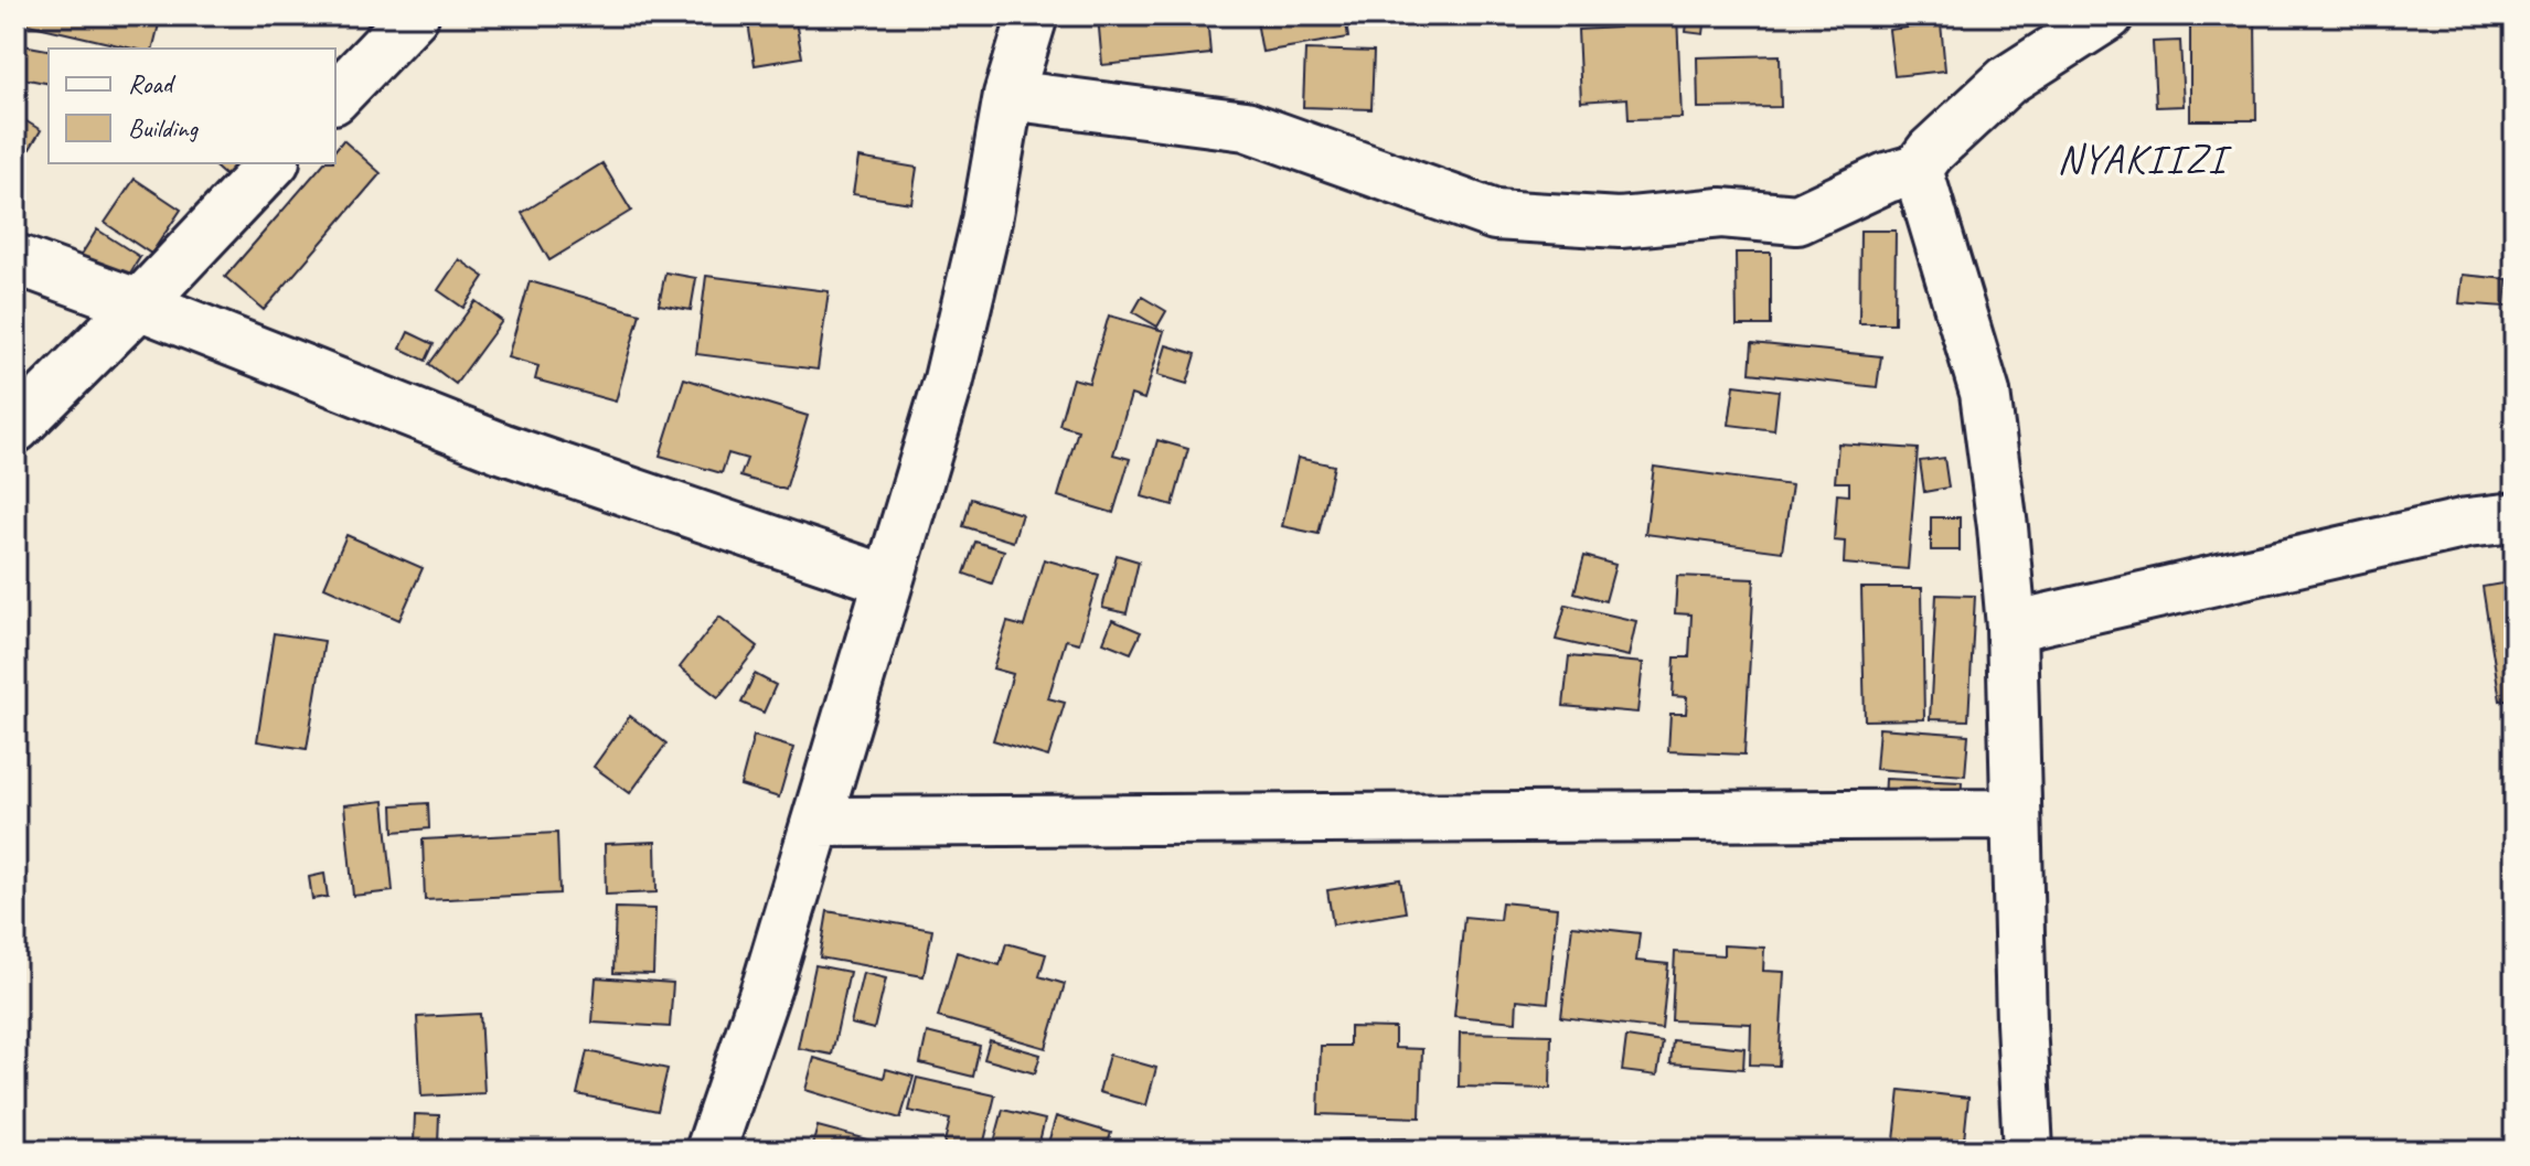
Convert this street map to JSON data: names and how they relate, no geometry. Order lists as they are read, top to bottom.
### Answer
{
  "districts": ["NYAKIIZI"],
  "legend": ["Road", "Building"]
}
